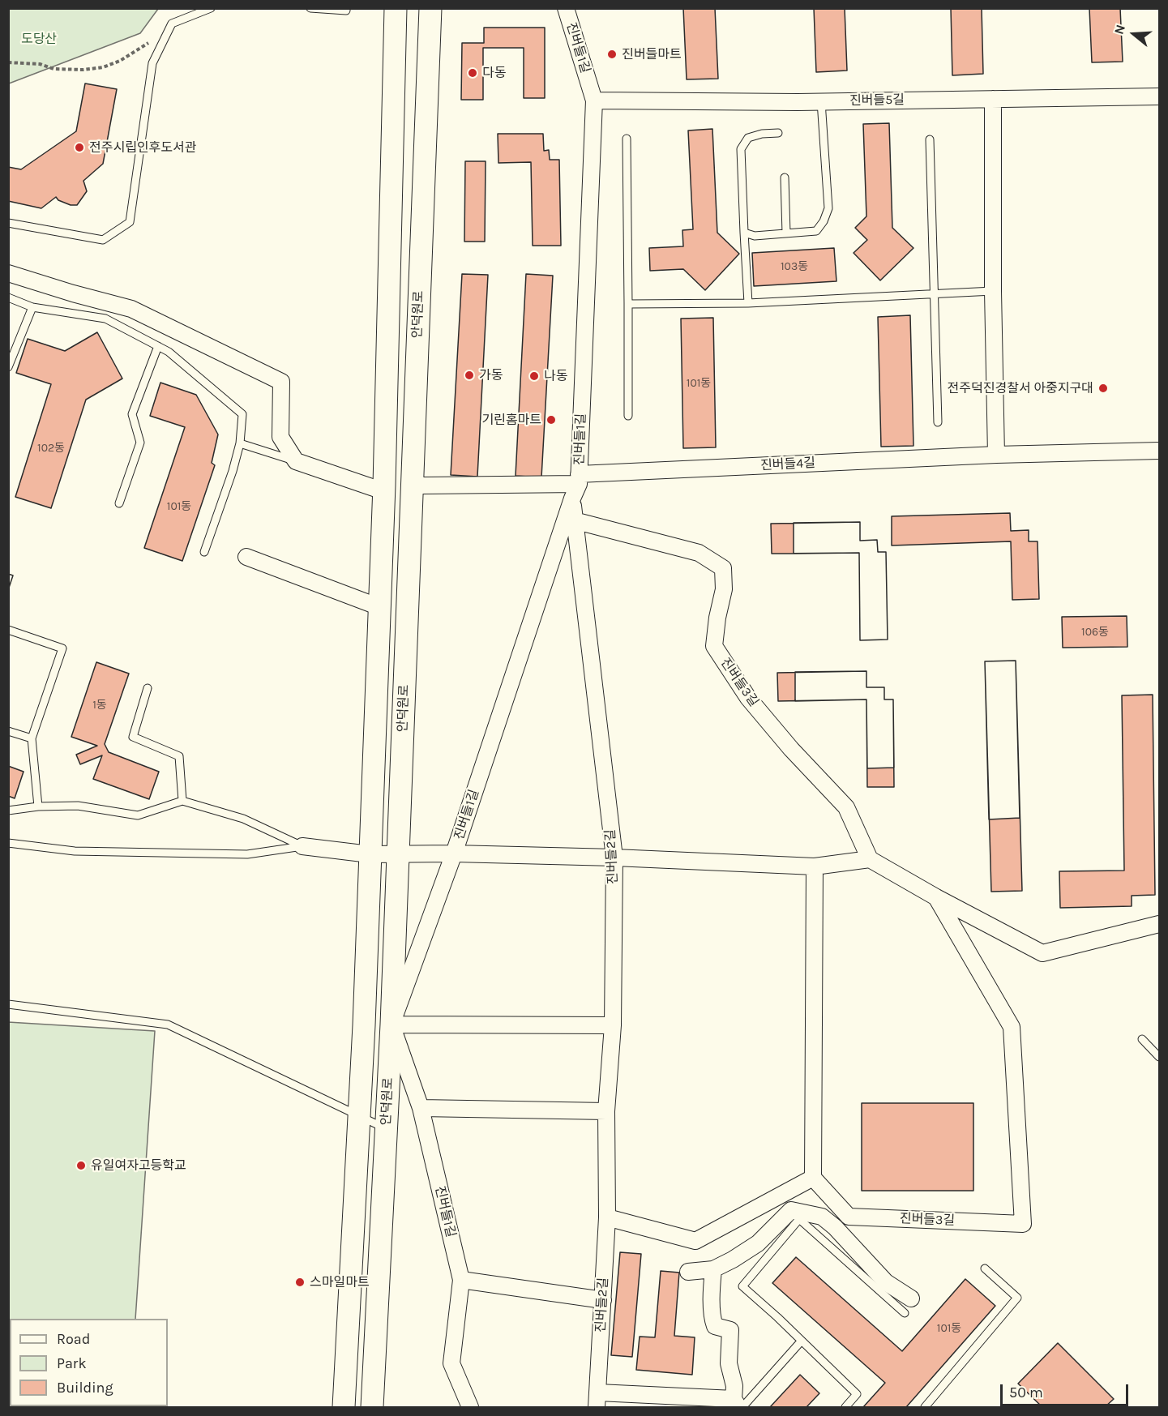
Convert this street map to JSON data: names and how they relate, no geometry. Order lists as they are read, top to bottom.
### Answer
{
  "streets": {
    "street": [
      "진버들1길",
      "진버들5길",
      "안덕원로",
      "진버들4길",
      "진버들3길",
      "진버들2길"
    ]
  },
  "crossings": [
    ["진버들1길", "진버들5길"],
    ["진버들1길", "안덕원로"],
    ["진버들1길", "진버들4길"],
    ["진버들1길", "진버들2길"],
    ["안덕원로", "진버들4길"],
    ["진버들4길", "진버들2길"],
    ["진버들3길", "진버들2길"]
  ],
  "parks": ["도당산"],
  "places": [
    "진버들마트",
    "다동",
    "전주시립인후도서관",
    "가동",
    "나동",
    "전주덕진경찰서 아중지구대",
    "기린홈마트",
    "유일여자고등학교",
    "스마일마트"
  ],
  "house_numbers": [
    "103동",
    "101동",
    "102동",
    "101동",
    "106동",
    "1동",
    "101동"
  ],
  "legend": ["Road", "Park", "Building"],
  "scale_bar": "50 m",
  "north": "left"
}
